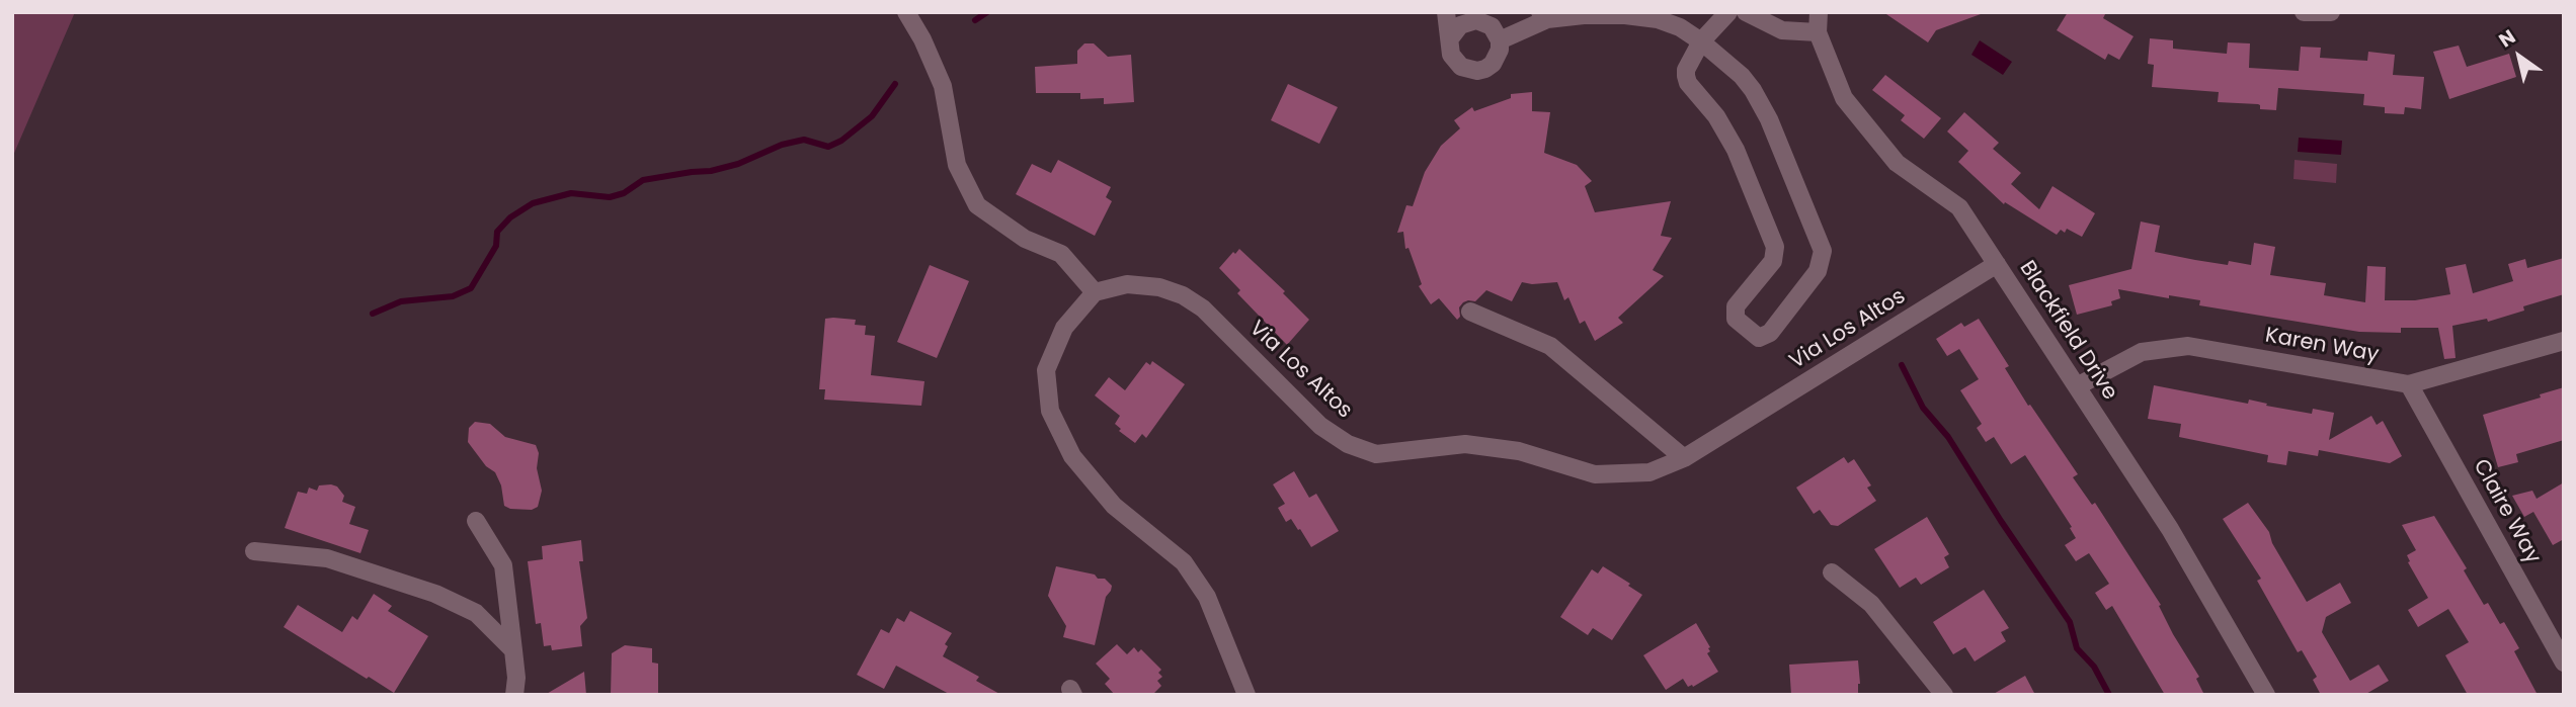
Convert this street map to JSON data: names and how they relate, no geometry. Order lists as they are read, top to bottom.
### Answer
{
  "streets": {
    "street": [
      "Via Los Altos",
      "Blackfield Drive",
      "Karen Way",
      "Claire Way"
    ]
  },
  "crossings": [
    ["Via Los Altos", "Blackfield Drive"],
    ["Blackfield Drive", "Karen Way"],
    ["Karen Way", "Claire Way"]
  ],
  "north": "top left"
}
